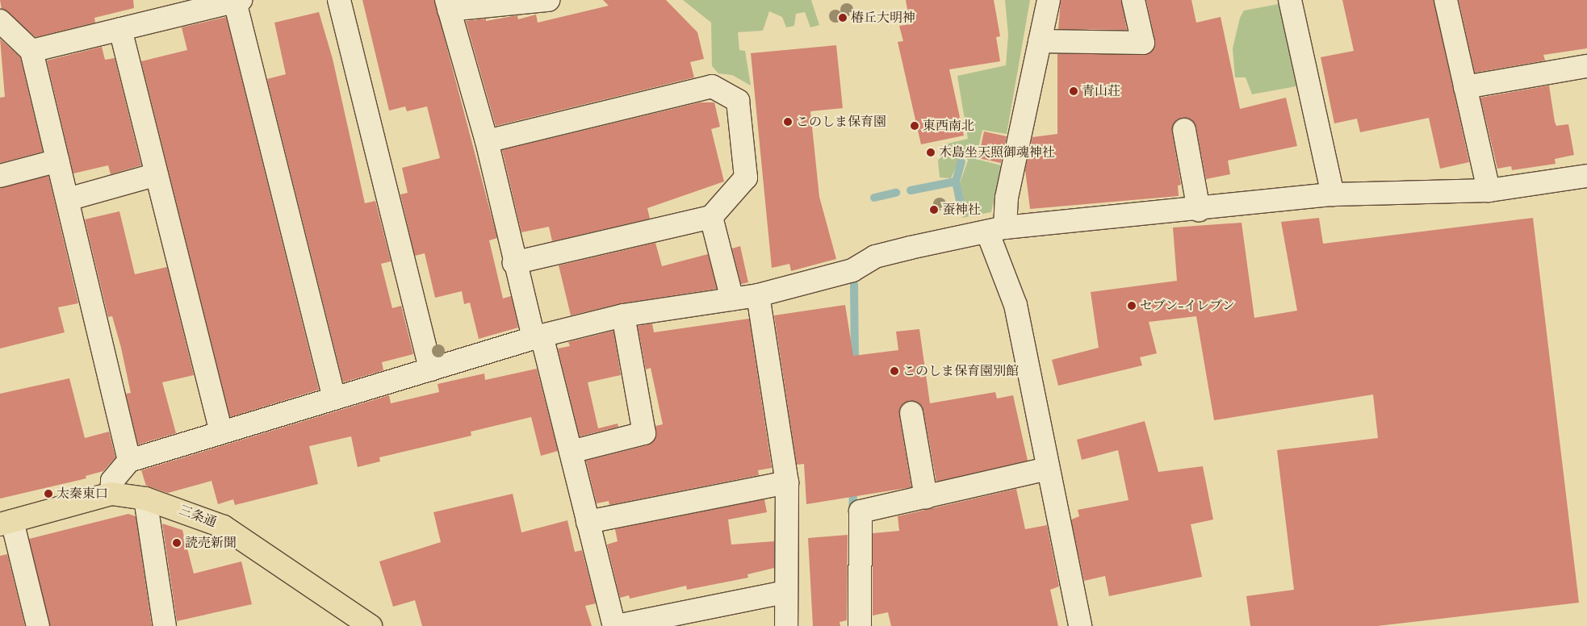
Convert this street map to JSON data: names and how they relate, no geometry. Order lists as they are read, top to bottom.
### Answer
{
  "streets": {
    "main road": ["三条通"]
  },
  "places": [
    "椿丘大明神",
    "青山荘",
    "このしま保育園",
    "東西南北",
    "木島坐天照御魂神社",
    "蚕神社",
    "セブン-イレブン",
    "このしま保育園別館",
    "太秦東口",
    "読売新聞"
  ]
}
